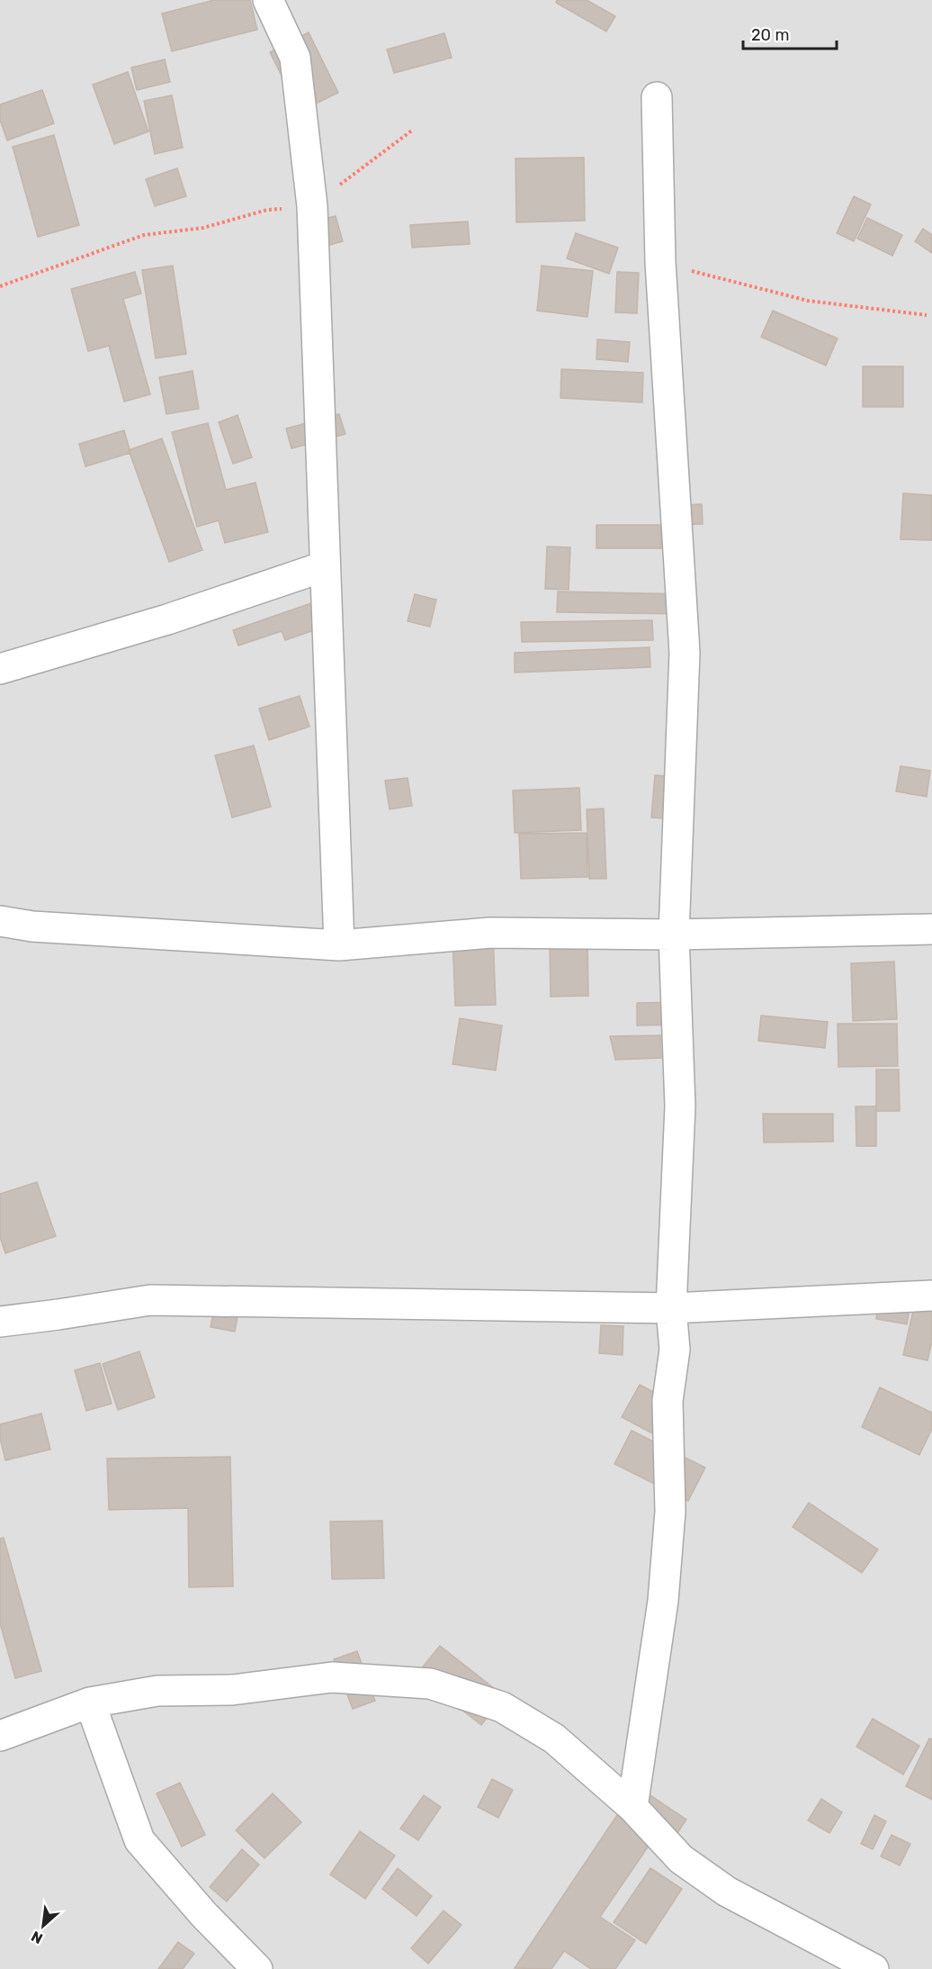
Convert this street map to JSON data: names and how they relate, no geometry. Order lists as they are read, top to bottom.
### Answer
{
  "scale_bar": "20 m",
  "north": "bottom left"
}
